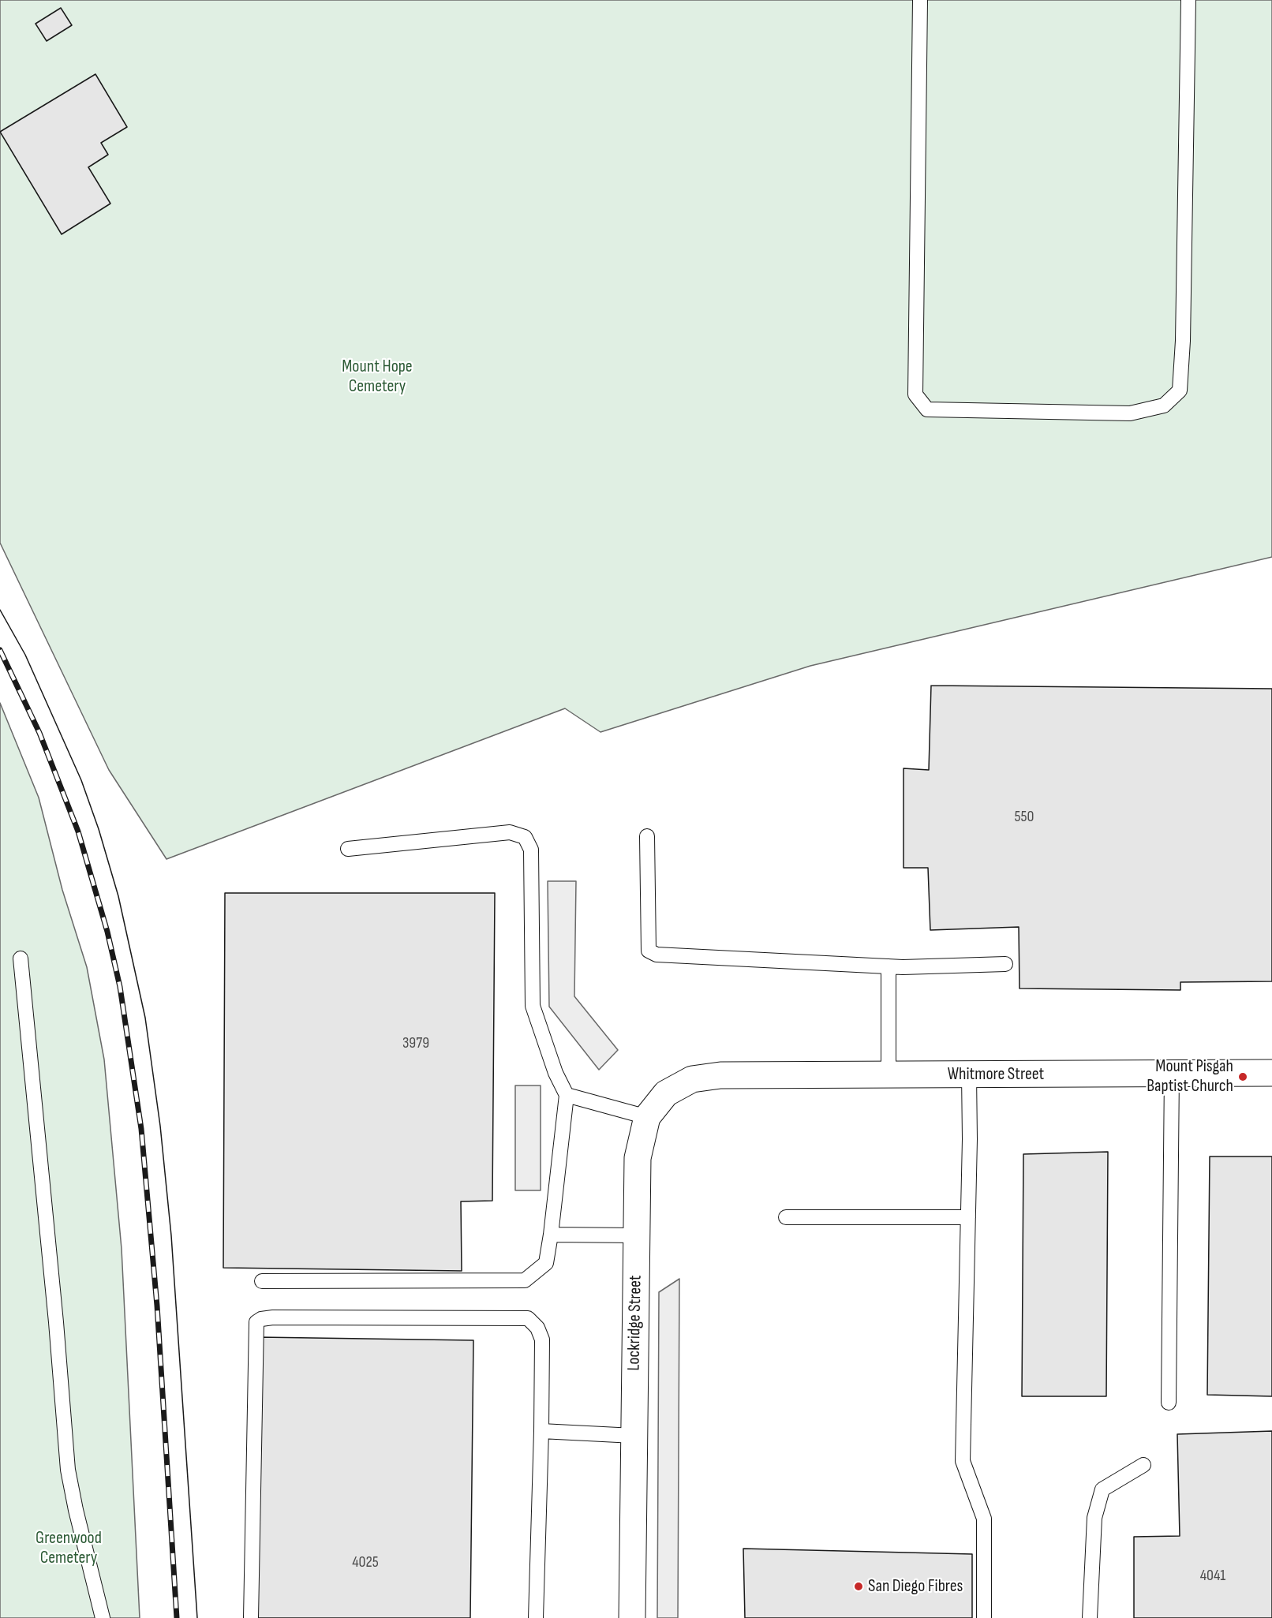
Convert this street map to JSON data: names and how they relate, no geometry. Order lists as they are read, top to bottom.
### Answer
{
  "streets": {
    "street": ["Whitmore Street", "Lockridge Street"]
  },
  "crossings": [
    ["Whitmore Street", "Lockridge Street"]
  ],
  "parks": ["Mount Hope Cemetery", "Greenwood Cemetery"],
  "places": ["Mount Pisgah Baptist Church", "San Diego Fibres"],
  "house_numbers": [
    "550",
    "3979",
    "4025",
    "4041"
  ]
}
